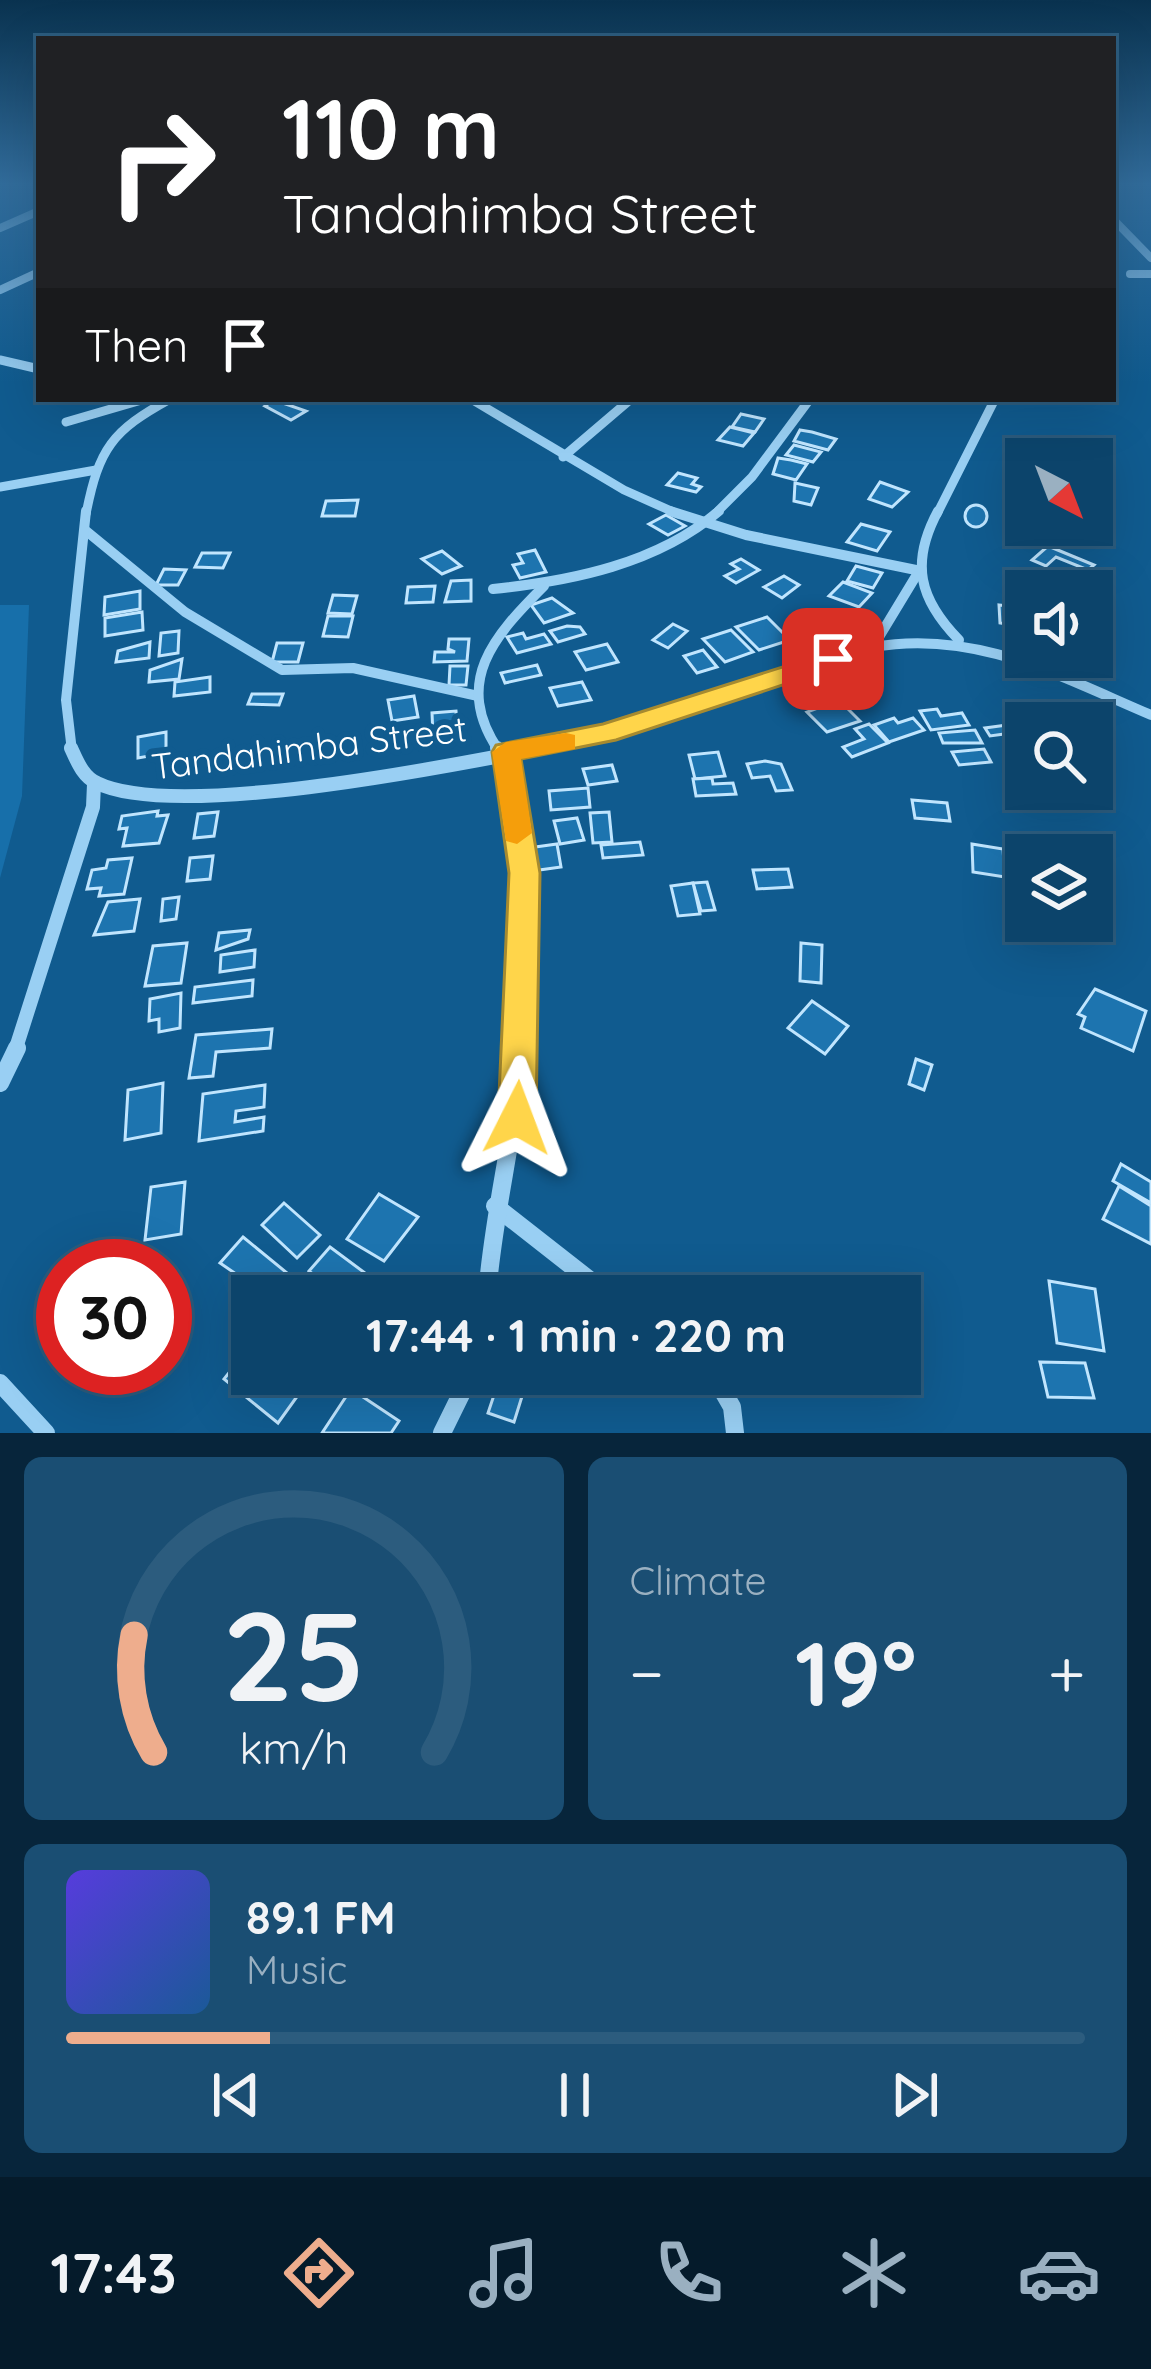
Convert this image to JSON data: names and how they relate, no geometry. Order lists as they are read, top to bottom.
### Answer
{
  "streets": {
    "street": ["Tandahimba Street"]
  },
  "north": "bottom right",
  "page": {
    "turn": ["110 m", "Tandahimba Street"],
    "then": "Then",
    "limit": "30",
    "trip": "17:44 · 1 min · 220 m",
    "tile": "Climate",
    "heat": ["−", "19°", "+"],
    "song": ["89.1 FM", "Music"],
    "tabs": "17:43",
    "gauge": ["25", "km/h"]
  }
}
